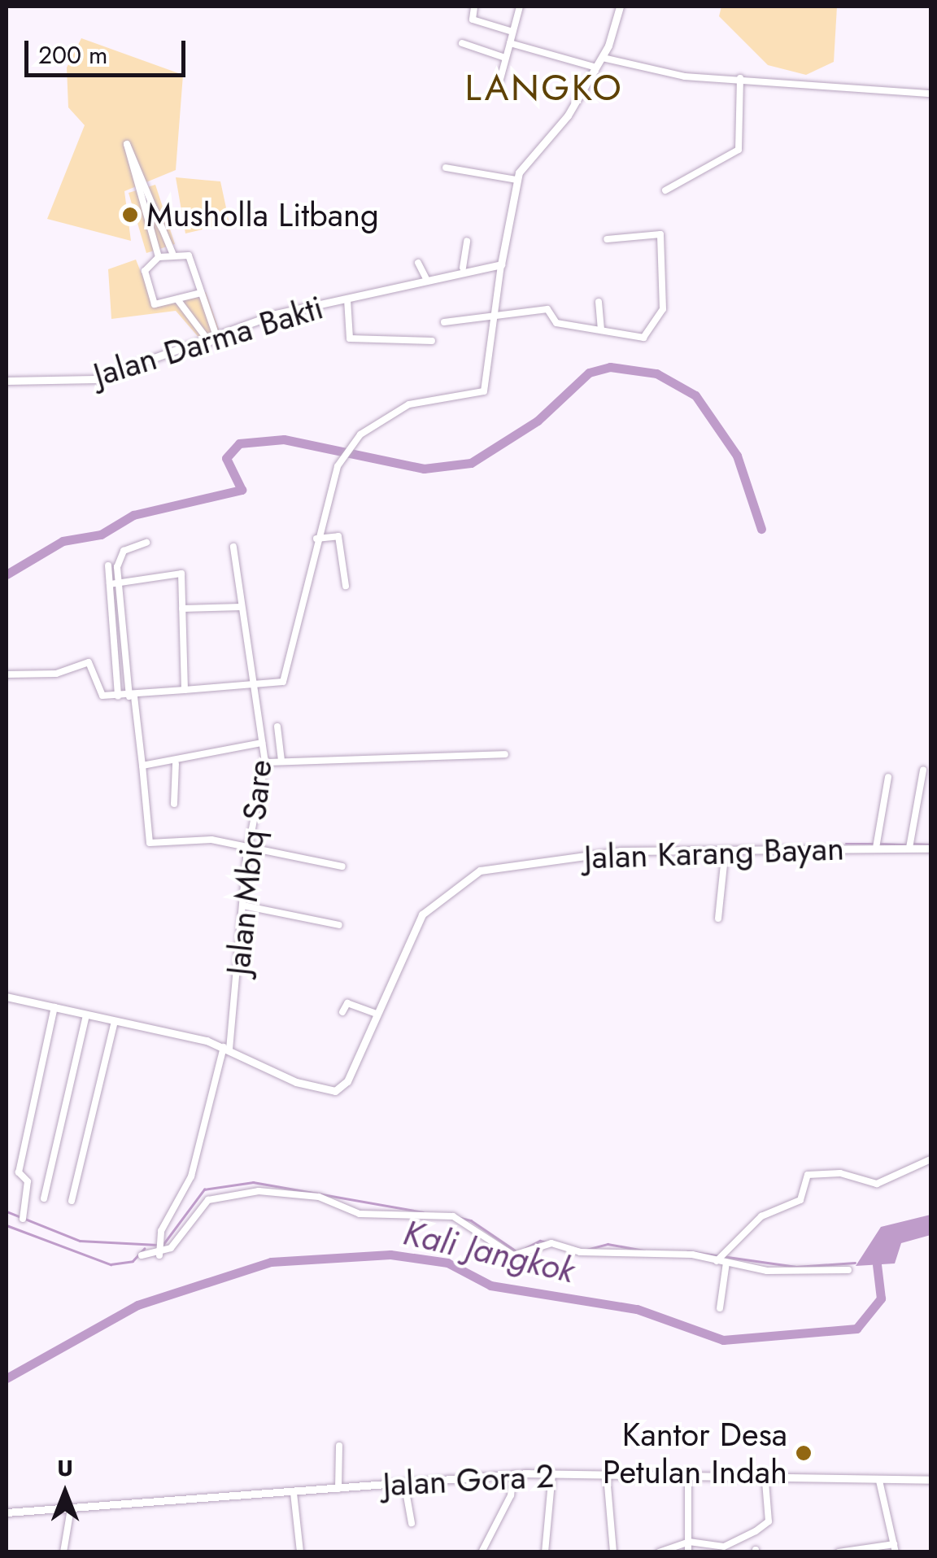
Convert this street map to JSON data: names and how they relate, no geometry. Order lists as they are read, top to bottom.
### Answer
{
  "streets": {
    "street": [
      "Jalan Darma Bakti",
      "Jalan Karang Bayan",
      "Jalan Mbiq Sare",
      "Jalan Gora 2"
    ]
  },
  "crossings": [
    ["Jalan Karang Bayan", "Jalan Mbiq Sare"]
  ],
  "districts": ["LANGKO"],
  "water": ["Kali Jangkok"],
  "places": ["Musholla Litbang", "Kantor Desa Petulan Indah"],
  "scale_bar": "200 m",
  "north": "top"
}
